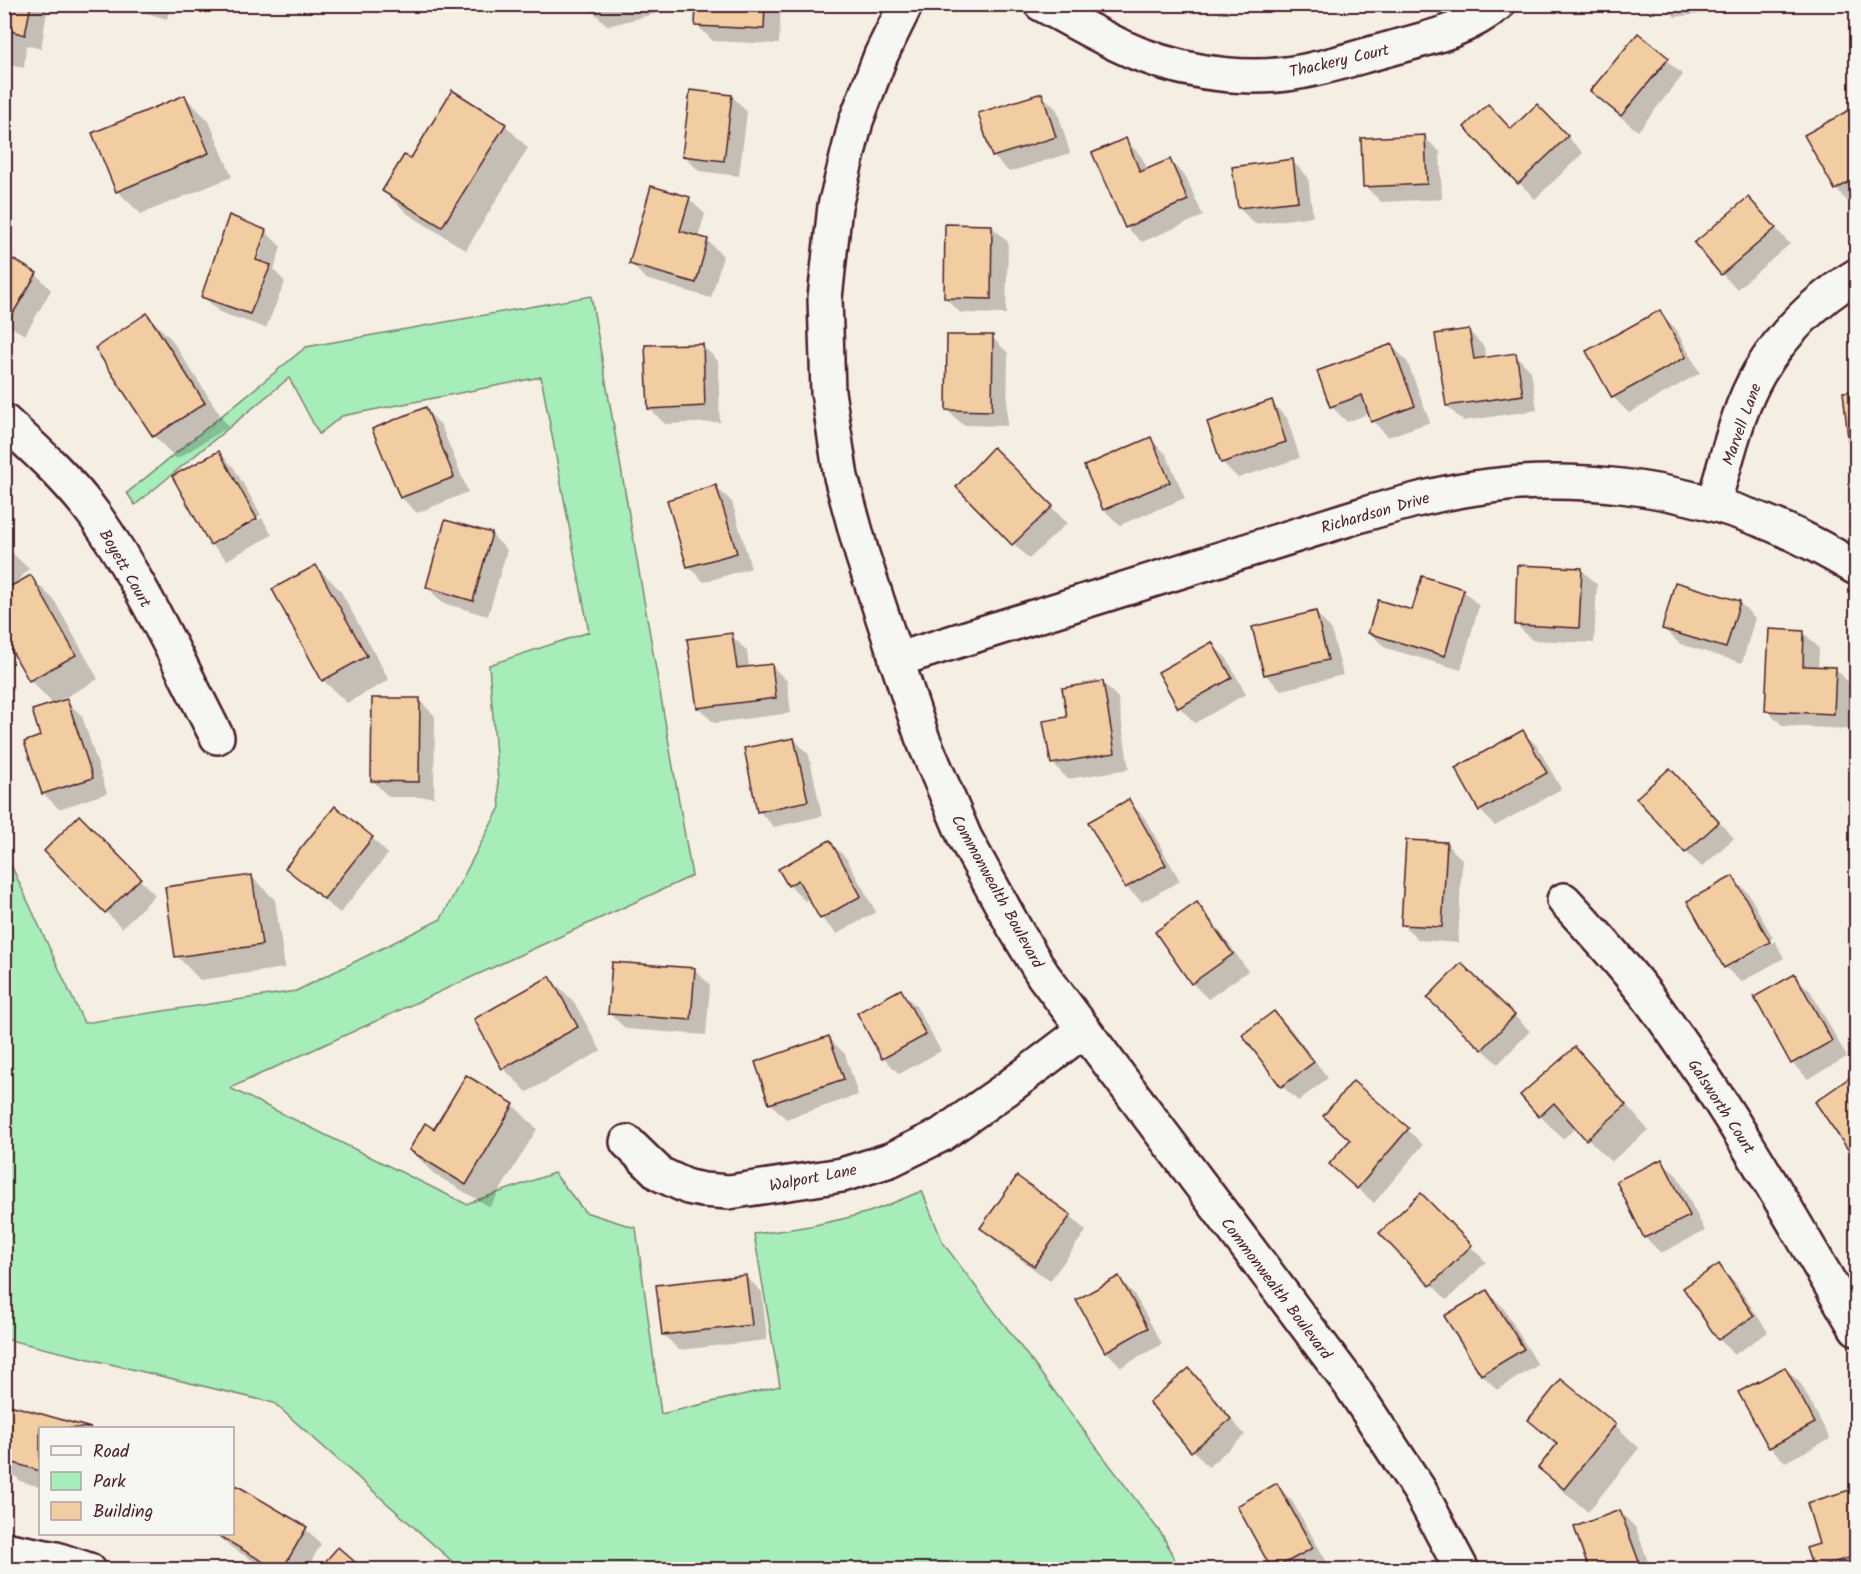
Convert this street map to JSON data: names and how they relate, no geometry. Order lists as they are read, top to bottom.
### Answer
{
  "streets": {
    "street": [
      "Thackery Court",
      "Marvell Lane",
      "Richardson Drive",
      "Boyett Court",
      "Commonwealth Boulevard",
      "Galsworth Court",
      "Walport Lane"
    ]
  },
  "crossings": [
    ["Marvell Lane", "Richardson Drive"],
    ["Richardson Drive", "Commonwealth Boulevard"],
    ["Commonwealth Boulevard", "Walport Lane"]
  ],
  "legend": ["Road", "Park", "Building"]
}
